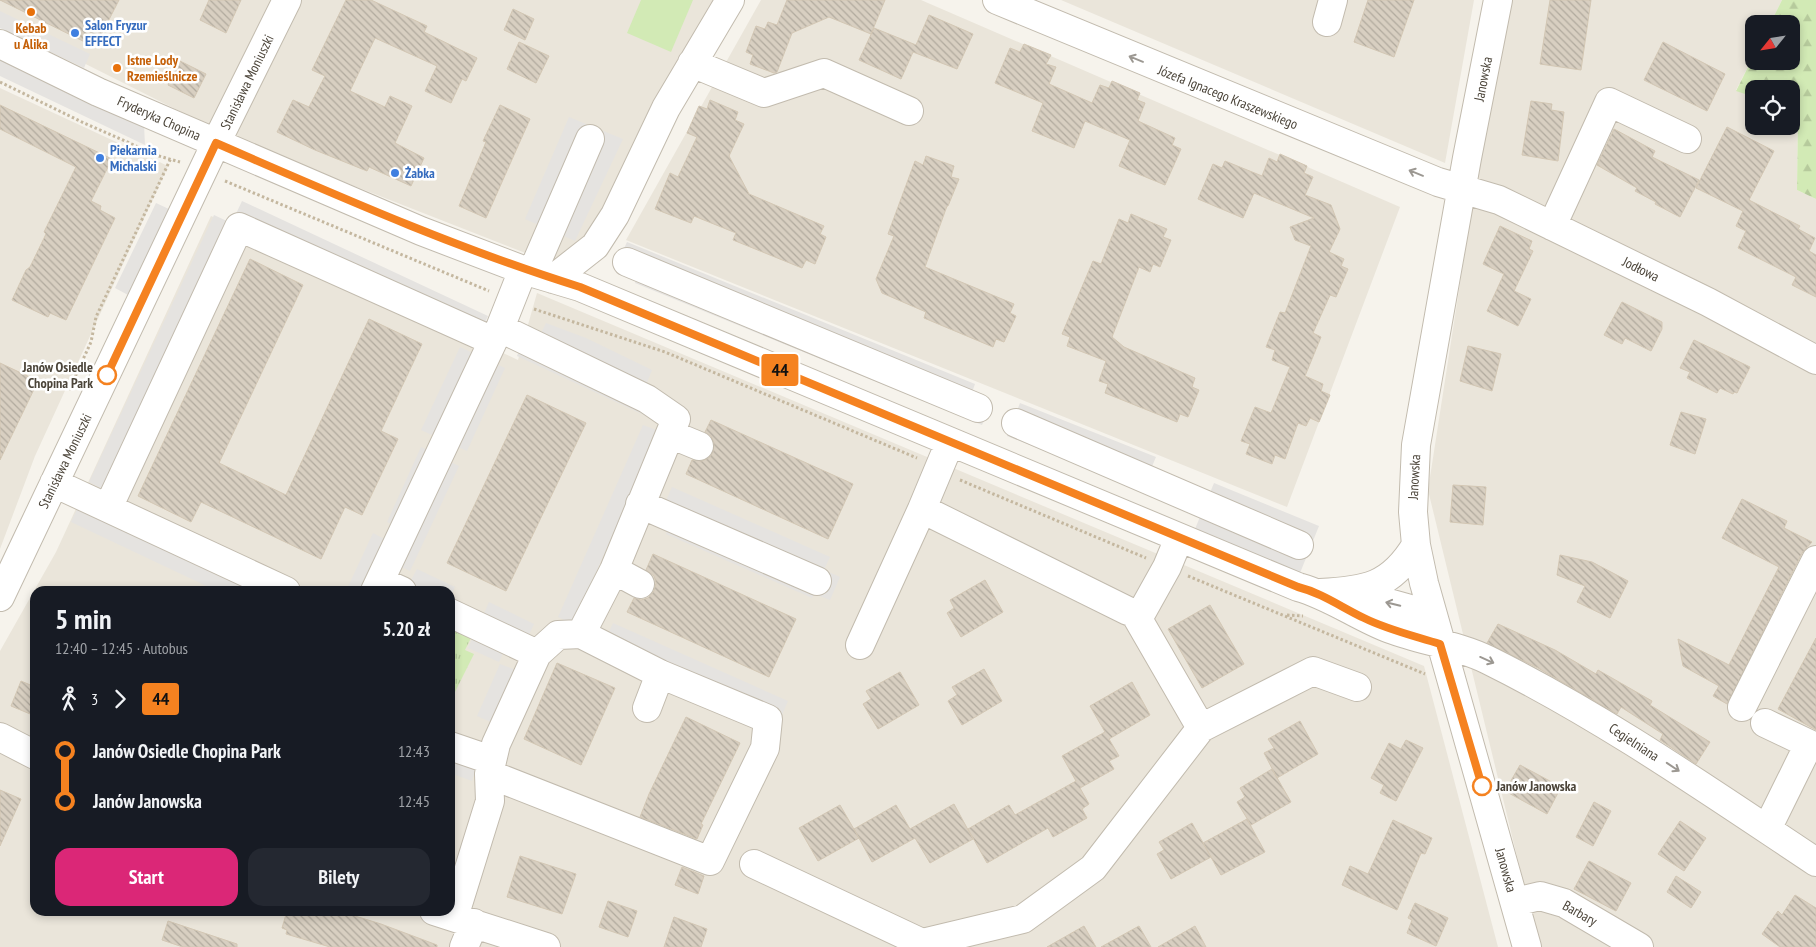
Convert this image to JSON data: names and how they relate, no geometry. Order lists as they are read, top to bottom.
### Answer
{
  "streets": {
    "street": [
      "Janowska",
      "Stanisława Moniuszki",
      "Józefa Ignacego Kraszewskiego",
      "Fryderyka Chopina",
      "Jodłowa",
      "Cegielniana",
      "Barbary"
    ]
  },
  "crossings": [
    ["Janowska", "Józefa Ignacego Kraszewskiego"],
    ["Janowska", "Fryderyka Chopina"],
    ["Janowska", "Jodłowa"],
    ["Janowska", "Cegielniana"],
    ["Janowska", "Barbary"],
    ["Stanisława Moniuszki", "Fryderyka Chopina"],
    ["Józefa Ignacego Kraszewskiego", "Jodłowa"],
    ["Fryderyka Chopina", "Cegielniana"]
  ],
  "one_way": ["Józefa Ignacego Kraszewskiego", "Cegielniana"],
  "places": [
    "Kebab u Alika",
    "Salon Fryzur EFFECT",
    "Istne Lody Rzemieślnicze",
    "Piekarnia Michalski",
    "Żabka",
    "Janów Osiedle Chopina Park",
    "Janów Janowska"
  ],
  "lines": ["bus line 44"],
  "north": "bottom left",
  "page": {
    "on_map": "44",
    "heading": ["5 min", "12:40 – 12:45 · Autobus", "5.20 zł"],
    "legs": ["3", "44"],
    "list": [
      {
        "name": "Janów Osiedle Chopina Park",
        "value": "12:43"
      },
      {
        "name": "Janów Janowska",
        "value": "12:45"
      }
    ],
    "buttons": ["Start", "Bilety"]
  }
}
